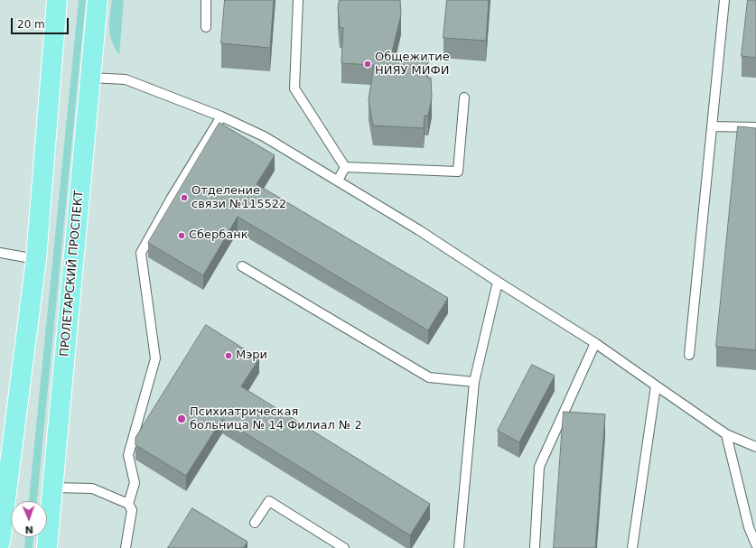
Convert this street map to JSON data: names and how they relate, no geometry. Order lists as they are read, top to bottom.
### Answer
{
  "streets": {
    "main road": ["ПРОЛЕТАРСКИЙ ПРОСПЕКТ"]
  },
  "places": [
    "Общежитие НИЯУ МИФИ",
    "Отделение связи №115522",
    "Сбербанк",
    "Мэри",
    "Психиатрическая больница № 14 Филиал № 2"
  ],
  "scale_bar": "20 m",
  "north": "bottom"
}
